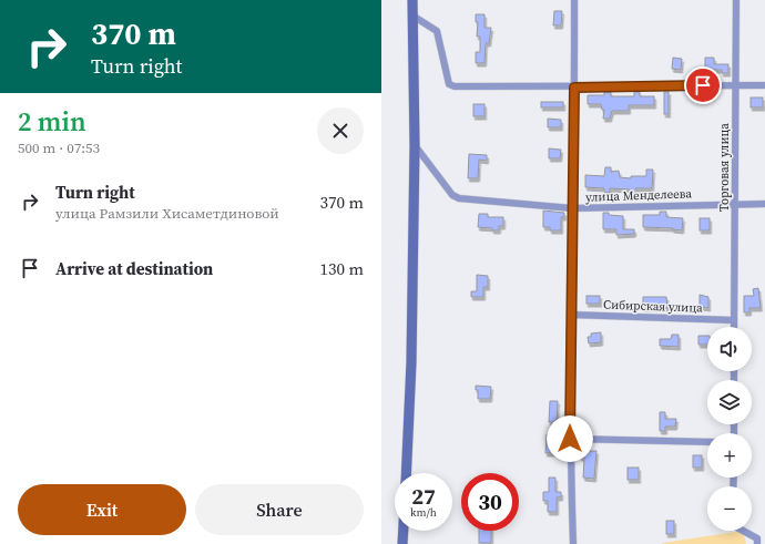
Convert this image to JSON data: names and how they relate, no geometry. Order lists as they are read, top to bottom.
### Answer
{
  "streets": {
    "street": ["Торговая улица", "улица Менделеева", "Сибирская улица"]
  },
  "crossings": [
    ["Торговая улица", "улица Менделеева"],
    ["Торговая улица", "Сибирская улица"]
  ],
  "page": {
    "turn": ["370 m", "Turn right"],
    "heading": ["2 min", "500 m · 07:53"],
    "list": [
      {
        "name": "Turn right",
        "note": "улица Рамзили Хисаметдиновой",
        "value": "370 m"
      },
      {
        "name": "Arrive at destination",
        "value": "130 m"
      }
    ],
    "map_buttons": ["+", "−"],
    "speed": "27 km/h",
    "limit": "30",
    "buttons": ["Exit", "Share"]
  }
}
